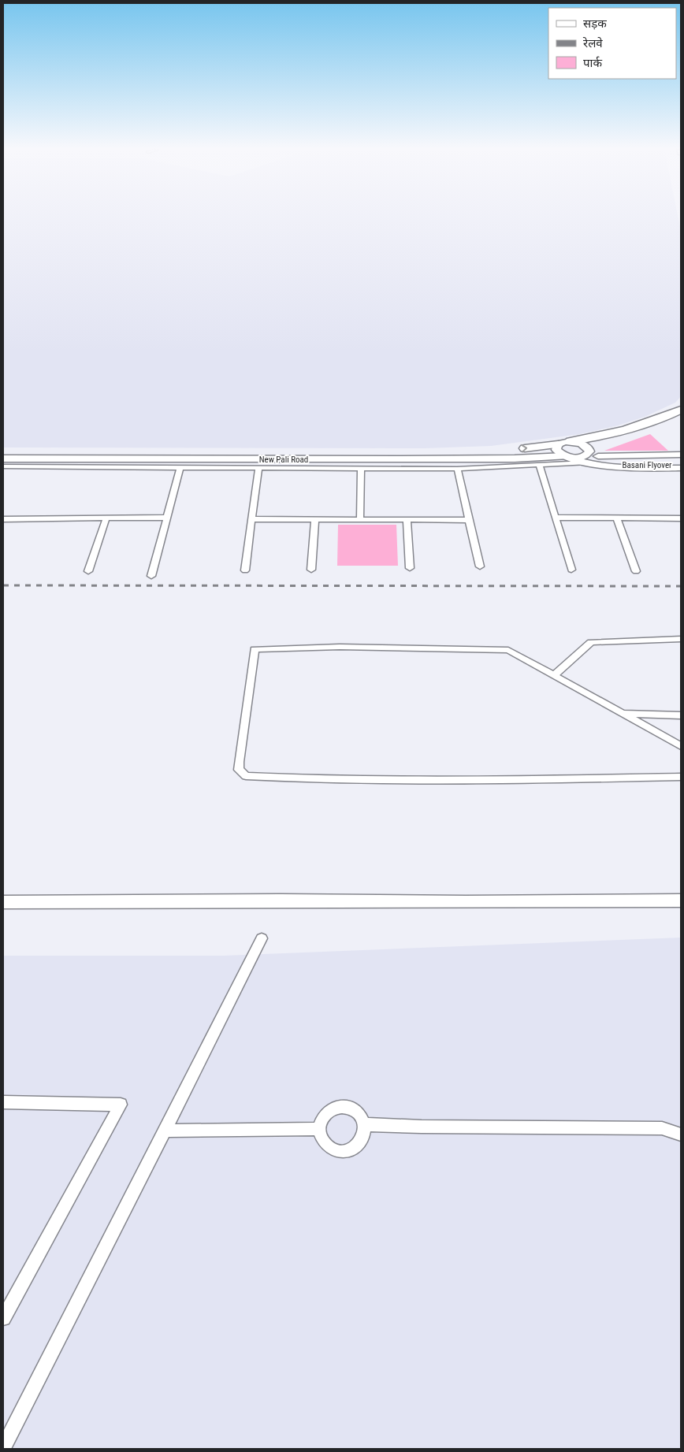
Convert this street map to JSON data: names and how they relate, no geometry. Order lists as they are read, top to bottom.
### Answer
{
  "streets": {
    "highway": ["New Pali Road"],
    "street": ["Basani Flyover"]
  },
  "legend": ["सड़क", "रेलवे", "पार्क"]
}
